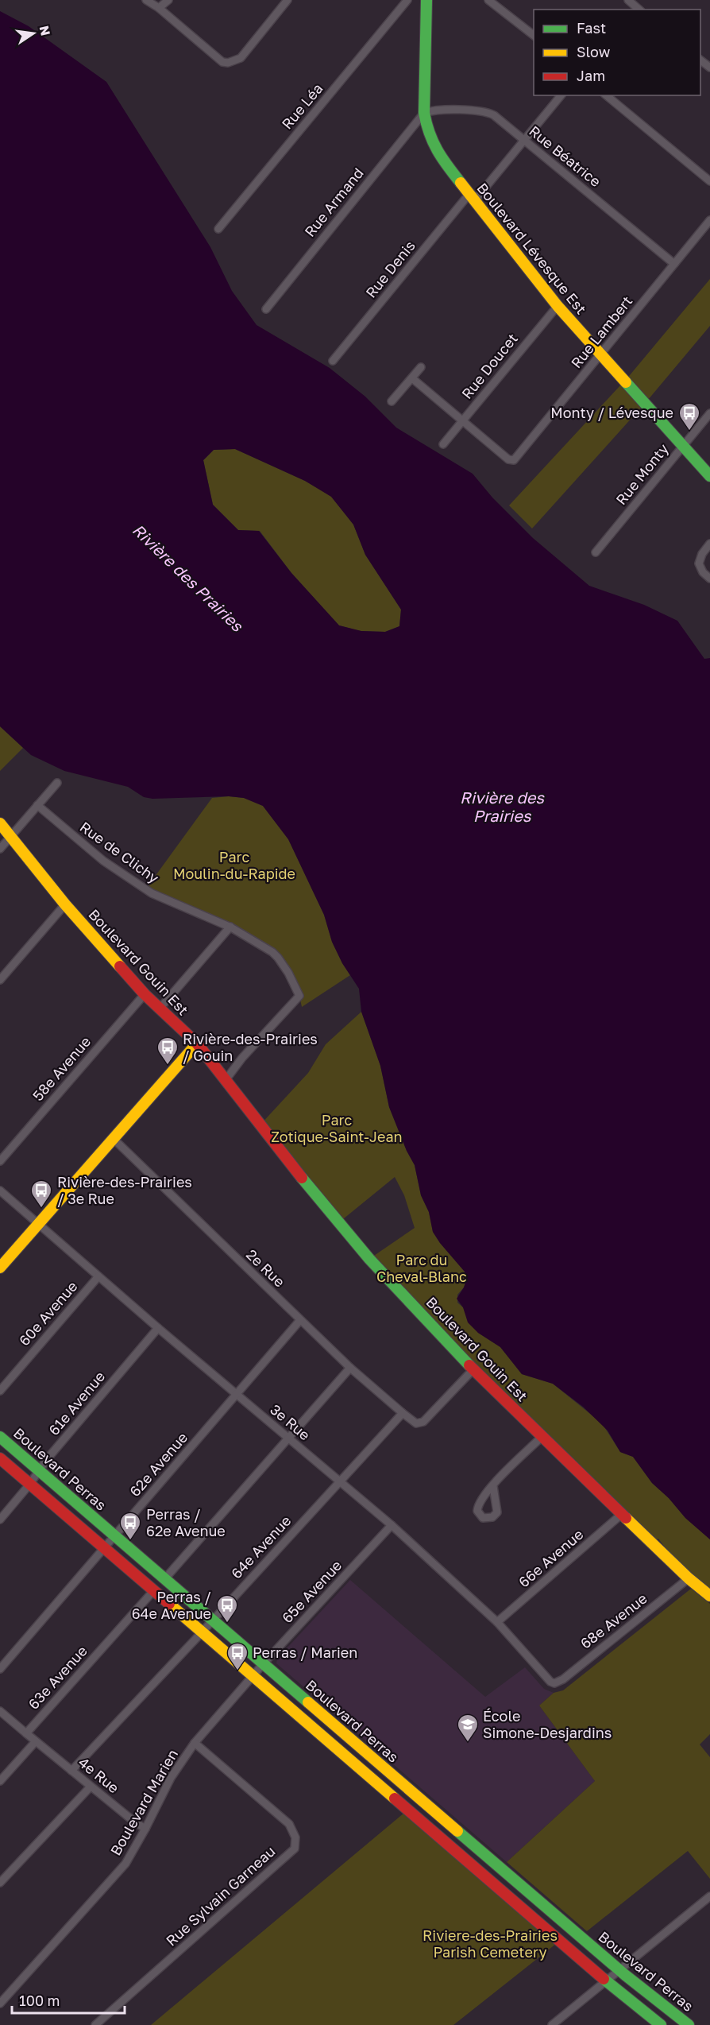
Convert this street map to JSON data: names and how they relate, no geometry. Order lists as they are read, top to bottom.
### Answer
{
  "streets": {
    "street": [
      "Rue Léa",
      "Rue Béatrice",
      "Rue Armand",
      "Boulevard Lévesque Est",
      "Rue Denis",
      "Rue Lambert",
      "Rue Doucet",
      "Rue Monty",
      "Rue de Clichy",
      "Boulevard Gouin Est",
      "58e Avenue",
      "2e Rue",
      "60e Avenue",
      "61e Avenue",
      "3e Rue",
      "62e Avenue",
      "Boulevard Perras",
      "64e Avenue",
      "66e Avenue",
      "65e Avenue",
      "68e Avenue",
      "63e Avenue",
      "4e Rue",
      "Boulevard Marien",
      "Rue Sylvain Garneau"
    ]
  },
  "crossings": [
    ["Rue Béatrice", "Rue Armand"],
    ["Rue Béatrice", "Boulevard Lévesque Est"],
    ["Rue Béatrice", "Rue Denis"],
    ["Rue Béatrice", "Rue Lambert"],
    ["Rue Armand", "Boulevard Lévesque Est"],
    ["Boulevard Lévesque Est", "Rue Denis"],
    ["Boulevard Lévesque Est", "Rue Lambert"],
    ["Boulevard Lévesque Est", "Rue Doucet"],
    ["Boulevard Lévesque Est", "Rue Monty"],
    ["Rue Lambert", "Rue Doucet"],
    ["Rue de Clichy", "Boulevard Gouin Est"],
    ["Boulevard Gouin Est", "58e Avenue"],
    ["Boulevard Gouin Est", "66e Avenue"],
    ["Boulevard Gouin Est", "68e Avenue"],
    ["2e Rue", "62e Avenue"],
    ["2e Rue", "64e Avenue"],
    ["60e Avenue", "3e Rue"],
    ["61e Avenue", "3e Rue"],
    ["61e Avenue", "Boulevard Perras"],
    ["3e Rue", "62e Avenue"],
    ["3e Rue", "64e Avenue"],
    ["3e Rue", "66e Avenue"],
    ["3e Rue", "65e Avenue"],
    ["3e Rue", "68e Avenue"],
    ["62e Avenue", "Boulevard Perras"],
    ["Boulevard Perras", "64e Avenue"],
    ["Boulevard Perras", "65e Avenue"],
    ["Boulevard Perras", "63e Avenue"],
    ["Boulevard Perras", "Boulevard Marien"],
    ["64e Avenue", "4e Rue"],
    ["65e Avenue", "Boulevard Marien"],
    ["4e Rue", "Boulevard Marien"],
    ["Boulevard Marien", "Rue Sylvain Garneau"]
  ],
  "water": ["Rivière des Prairies"],
  "parks": [
    "Parc Moulin-du-Rapide",
    "Parc Zotique-Saint-Jean",
    "Parc du Cheval-Blanc",
    "Riviere-des-Prairies Parish Cemetery"
  ],
  "places": {
    "bus stop": [
      "Monty / Lévesque",
      "Rivière-des-Prairies / Gouin",
      "Rivière-des-Prairies / 3e Rue",
      "Perras / 62e Avenue",
      "Perras / 64e Avenue",
      "Perras / Marien"
    ],
    "school or university": ["École Simone-Desjardins"]
  },
  "legend": ["Fast", "Slow", "Jam"],
  "scale_bar": "100 m",
  "north": "right"
}
